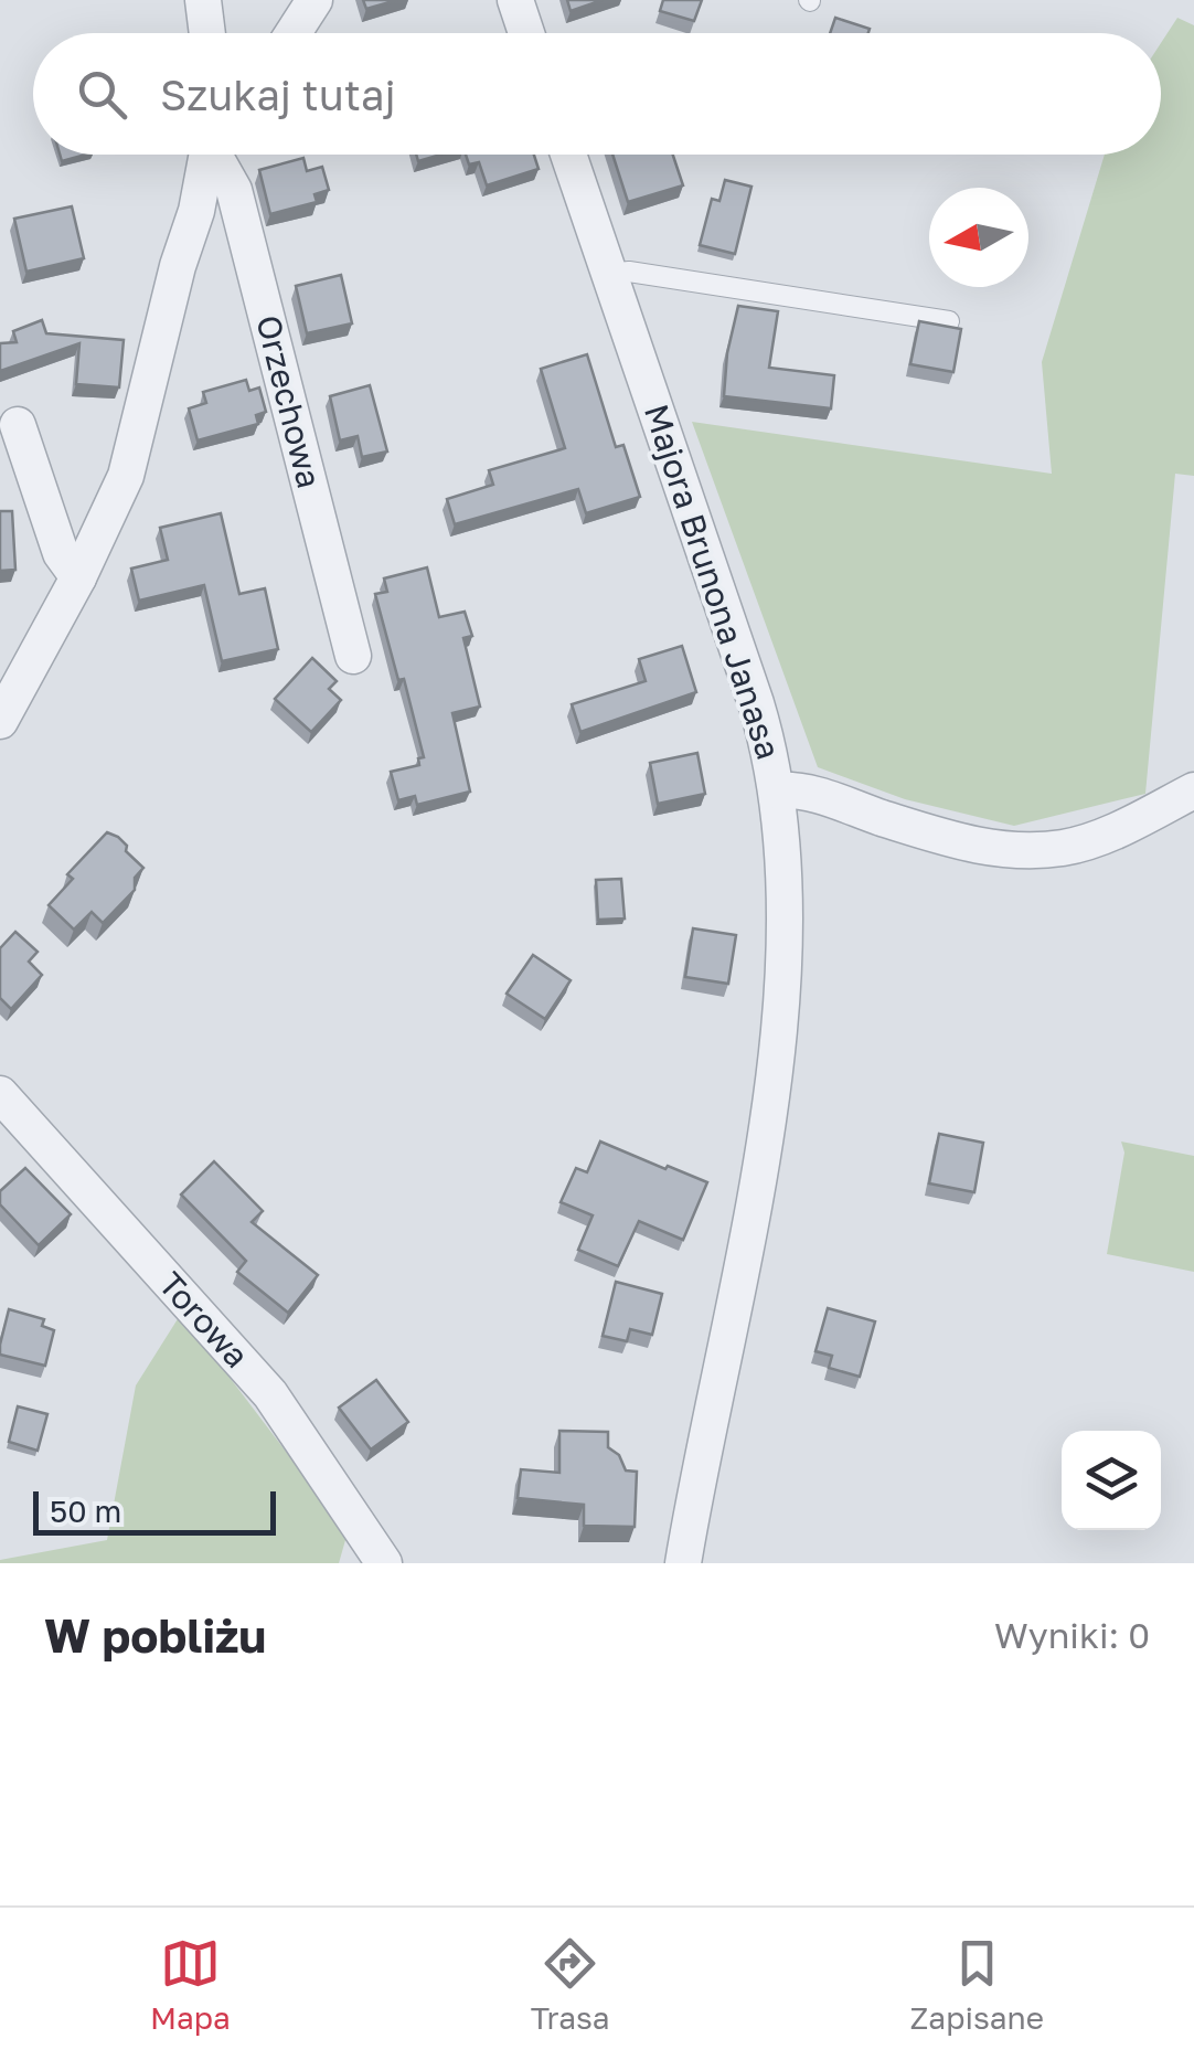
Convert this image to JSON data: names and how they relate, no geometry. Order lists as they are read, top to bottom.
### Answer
{
  "streets": {
    "street": ["Orzechowa", "Majora Brunona Janasa", "Torowa"]
  },
  "scale_bar": "50 m",
  "north": "left",
  "page": {
    "search": "Szukaj tutaj",
    "scale": "50 m",
    "heading": ["W pobliżu", "Wyniki: 0"],
    "nav": ["Mapa", "Trasa", "Zapisane"]
  }
}
